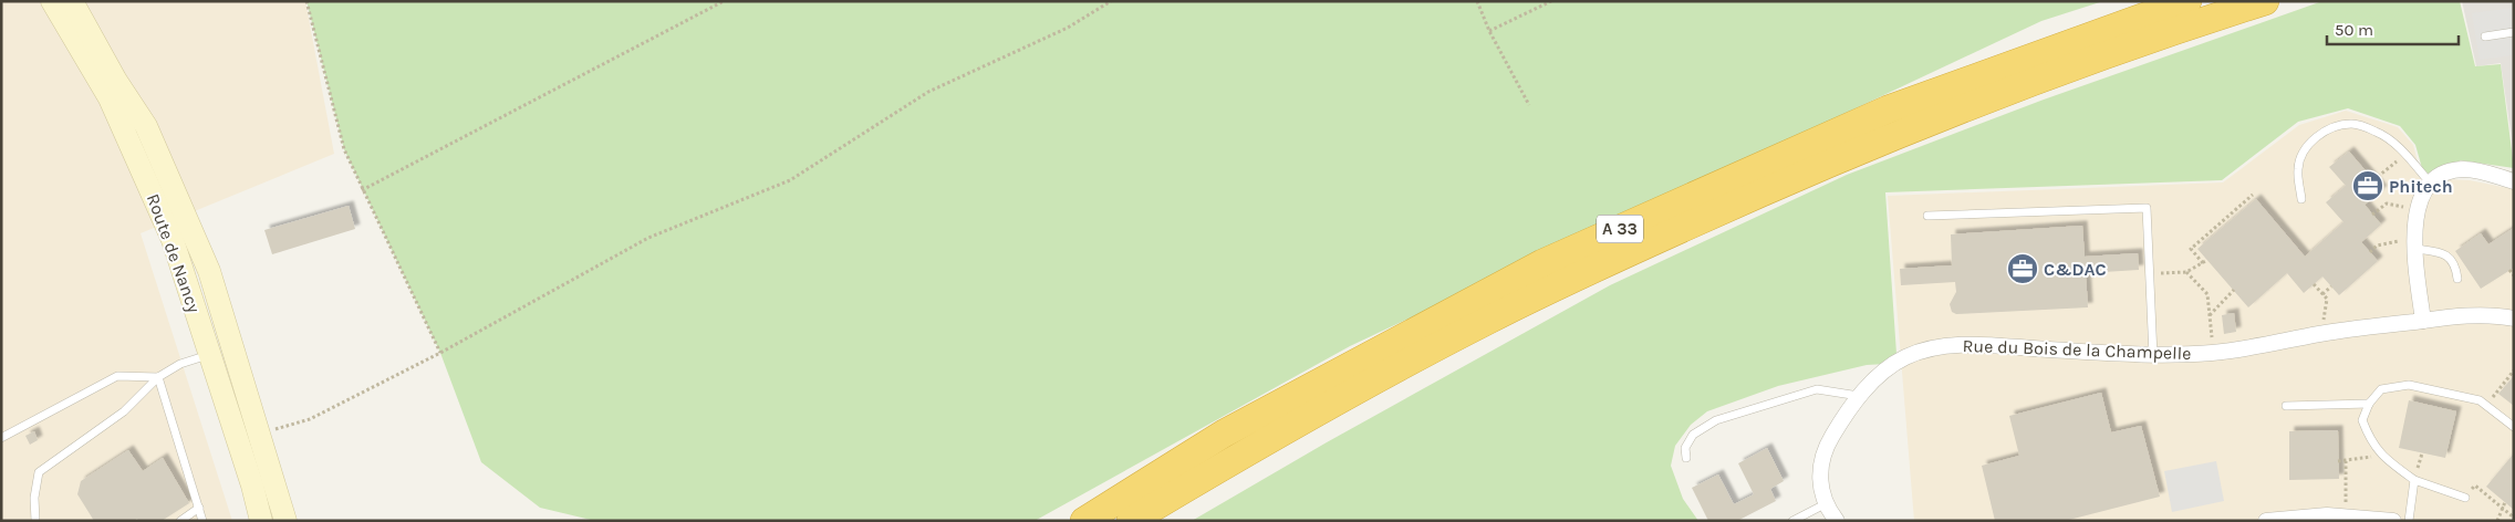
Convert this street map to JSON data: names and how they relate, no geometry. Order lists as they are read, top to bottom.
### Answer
{
  "streets": {
    "highway": ["A 33"],
    "main road": ["Route de Nancy"],
    "street": ["Rue du Bois de la Champelle"]
  },
  "places": {
    "office": ["Phitech", "C&DAC"]
  },
  "scale_bar": "50 m"
}
